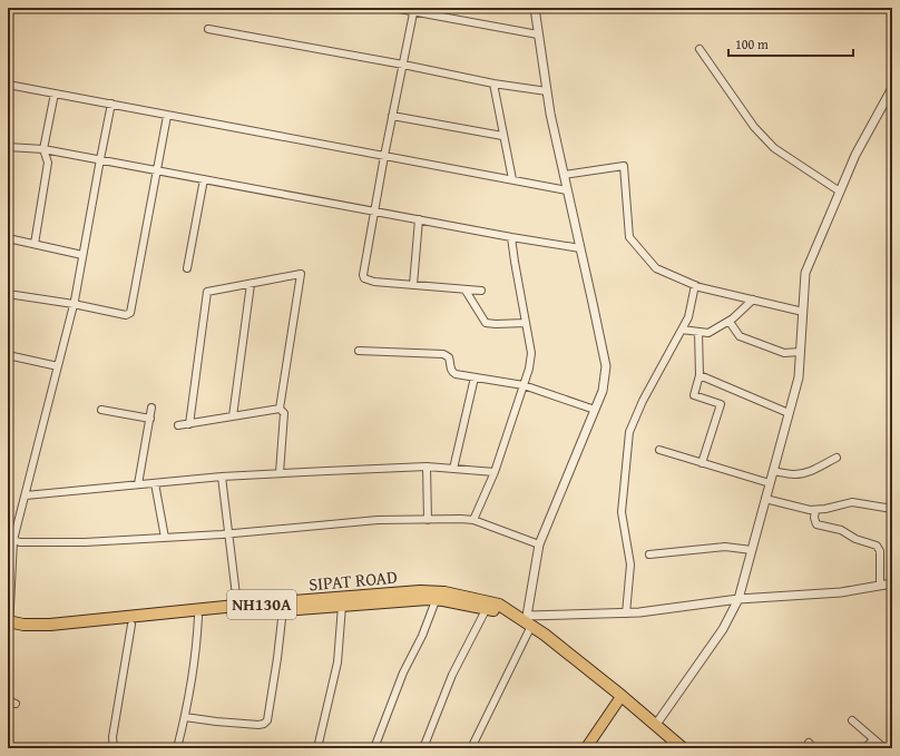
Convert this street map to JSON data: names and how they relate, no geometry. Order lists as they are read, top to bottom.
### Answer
{
  "streets": {
    "highway": ["SIPAT ROAD", "NH130A"]
  },
  "scale_bar": "100 m"
}
